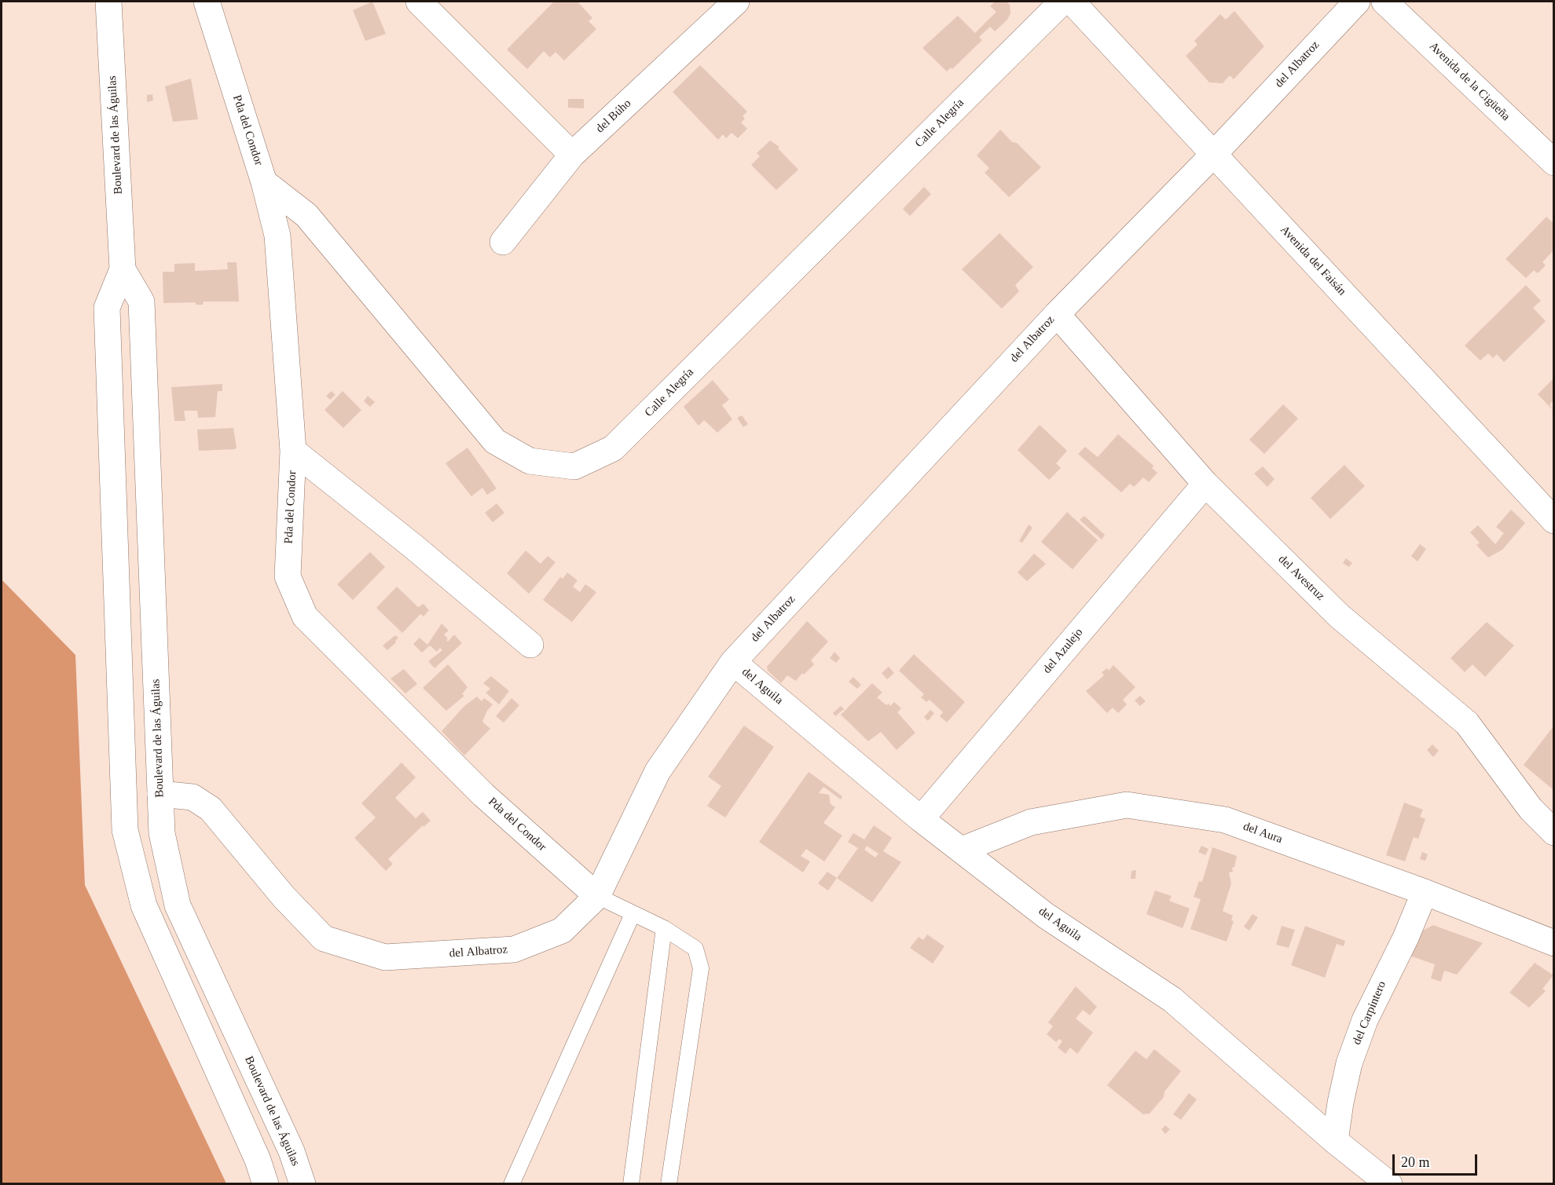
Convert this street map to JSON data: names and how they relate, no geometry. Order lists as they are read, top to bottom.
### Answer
{
  "streets": {
    "street": [
      "del Albatroz",
      "Avenida de la Cigüeña",
      "del Búho",
      "Calle Alegría",
      "Pda del Condor",
      "Boulevard de las Águilas",
      "Avenida del Faisán",
      "del Avestruz",
      "del Azulejo",
      "del Aguila",
      "del Aura",
      "del Carpintero"
    ]
  },
  "crossings": [
    ["del Albatroz", "Pda del Condor"],
    ["del Albatroz", "Boulevard de las Águilas"],
    ["del Albatroz", "Avenida del Faisán"],
    ["del Albatroz", "del Avestruz"],
    ["del Albatroz", "del Aguila"],
    ["Calle Alegría", "Pda del Condor"],
    ["del Avestruz", "del Azulejo"],
    ["del Azulejo", "del Aguila"],
    ["del Aguila", "del Aura"],
    ["del Aguila", "del Carpintero"],
    ["del Aura", "del Carpintero"]
  ],
  "scale_bar": "20 m"
}
